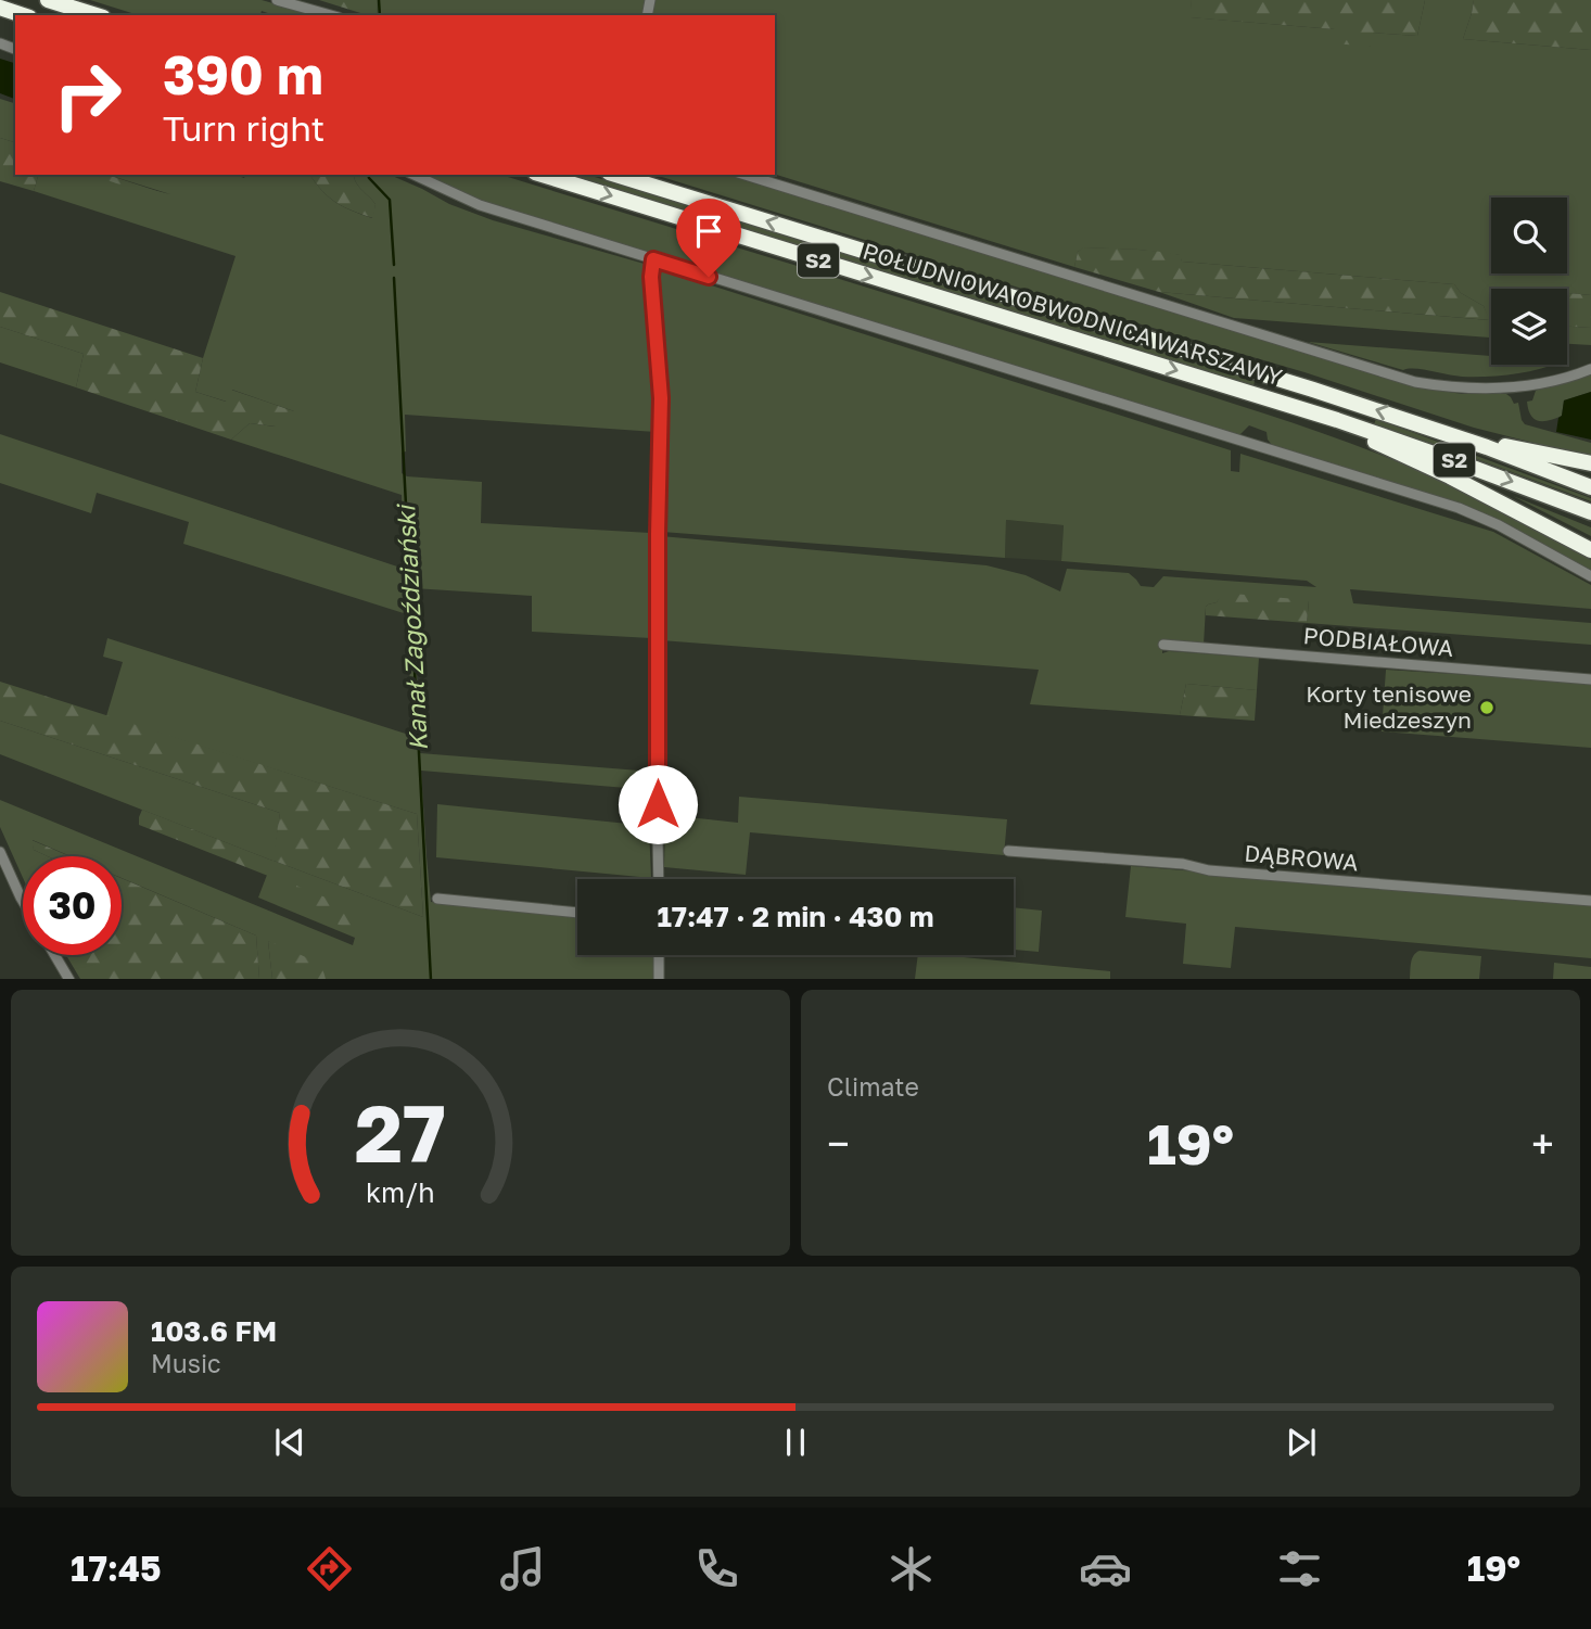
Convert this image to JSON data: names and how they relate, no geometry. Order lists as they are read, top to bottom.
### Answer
{
  "streets": {
    "highway": ["S2", "POŁUDNIOWA OBWODNICA WARSZAWY"],
    "street": ["PODBIAŁOWA", "DĄBROWA"]
  },
  "water": ["Kanał Zagoździański"],
  "places": ["Korty tenisowe Miedzeszyn"],
  "page": {
    "turn": ["390 m", "Turn right"],
    "limit": "30",
    "trip": "17:47 · 2 min · 430 m",
    "tile": "Climate",
    "heat": ["−", "19°", "+"],
    "song": ["103.6 FM", "Music"],
    "tabs": ["17:45", "19°"],
    "gauge": ["27", "km/h"]
  }
}
